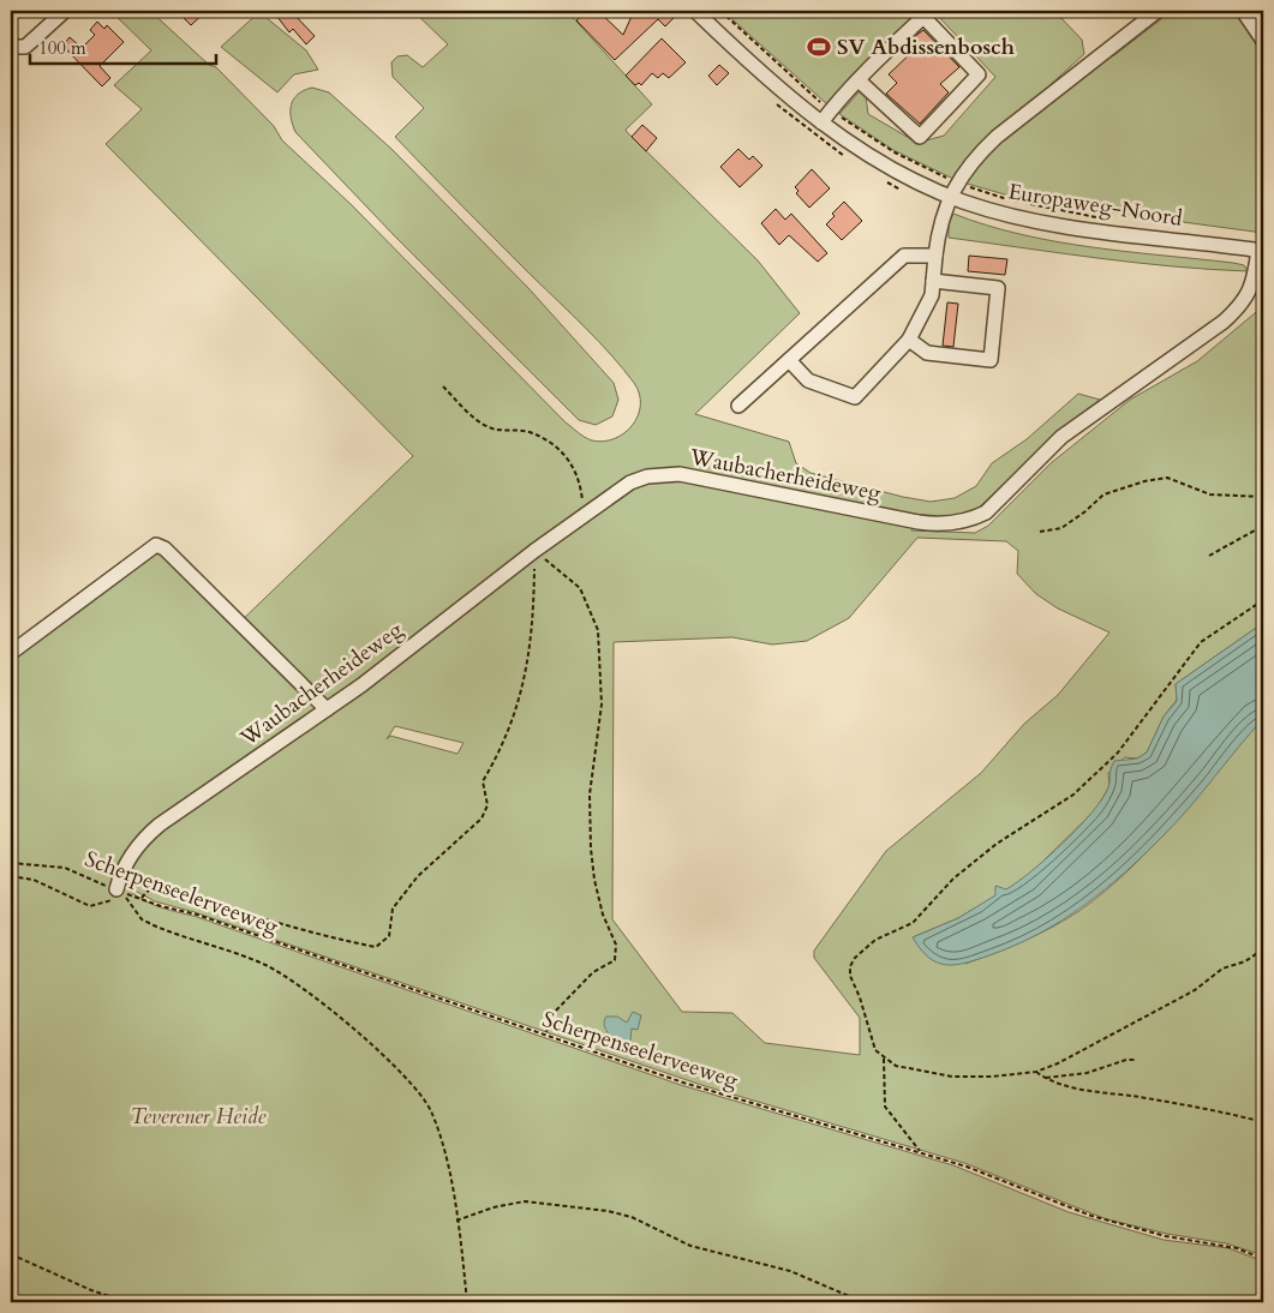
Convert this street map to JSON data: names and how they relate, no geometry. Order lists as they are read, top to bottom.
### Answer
{
  "streets": {
    "street": ["Europaweg-Noord", "Waubacherheideweg"],
    "path": ["Scherpenseelerveeweg"]
  },
  "crossings": [
    ["Europaweg-Noord", "Waubacherheideweg"],
    ["Waubacherheideweg", "Scherpenseelerveeweg"]
  ],
  "parks": ["Teverener Heide"],
  "places": {
    "sports": ["SV Abdissenbosch"]
  },
  "scale_bar": "100 m"
}
